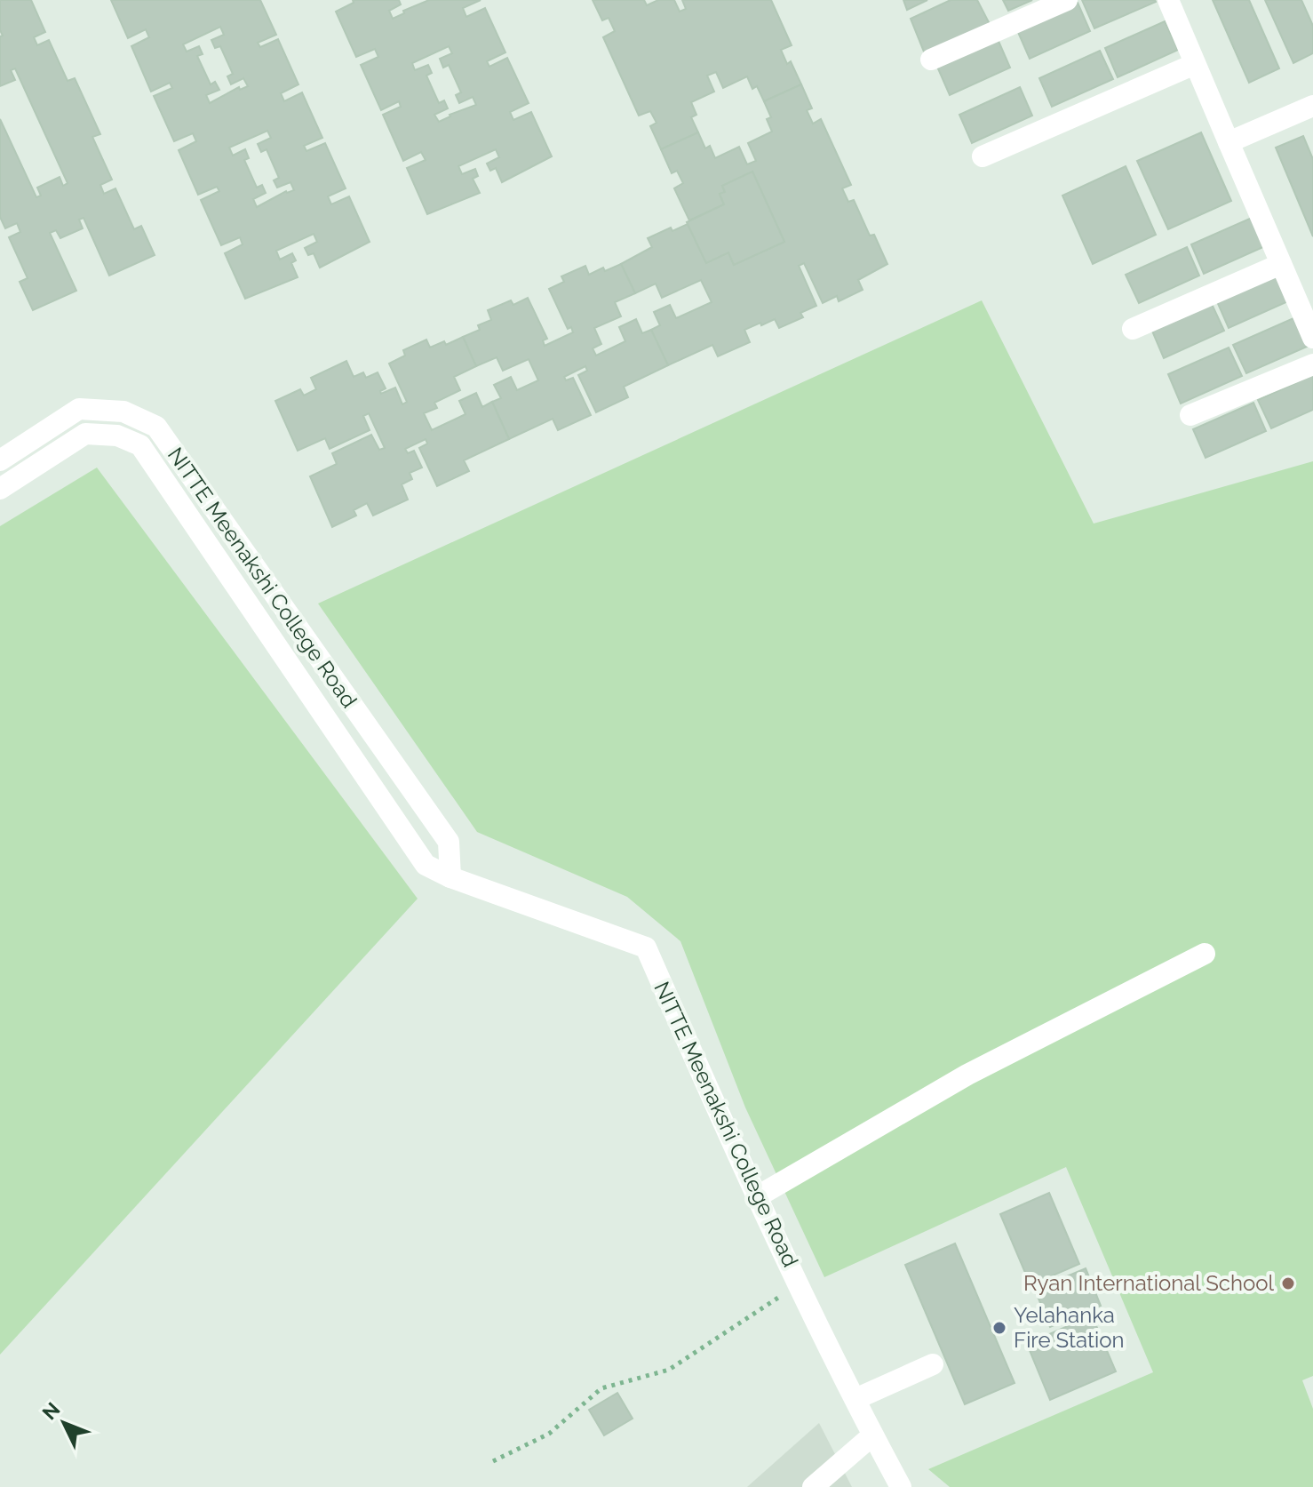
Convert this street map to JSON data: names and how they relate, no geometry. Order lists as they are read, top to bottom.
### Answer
{
  "streets": {
    "street": ["NITTE Meenakshi College Road"]
  },
  "places": ["Ryan International School", "Yelahanka Fire Station"],
  "north": "top left"
}
